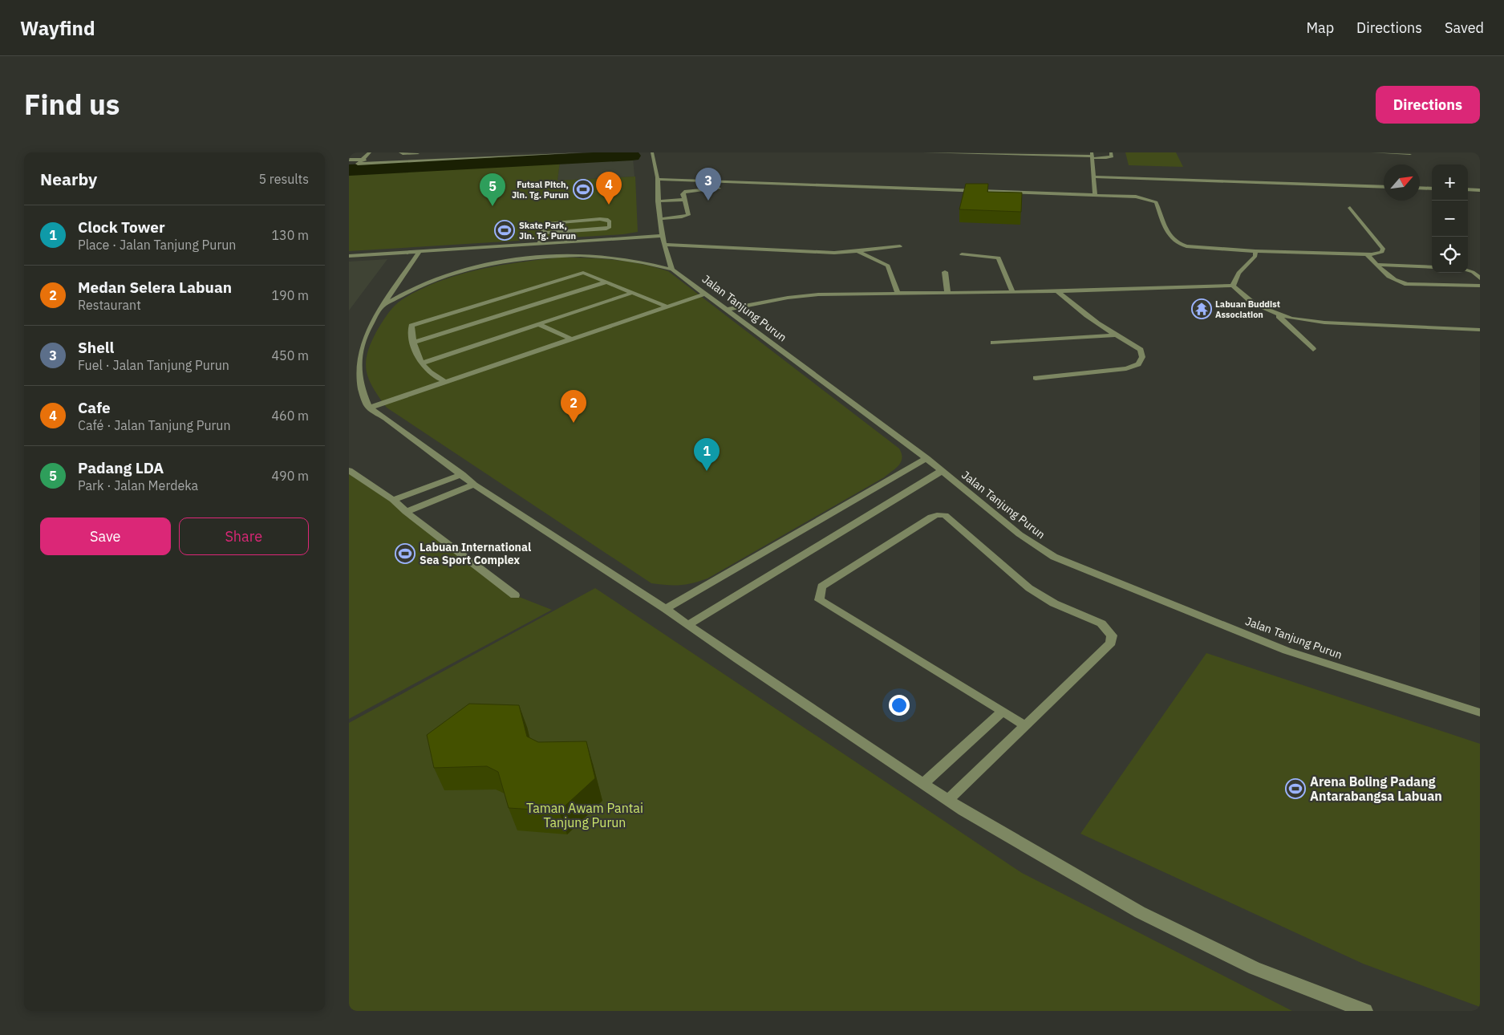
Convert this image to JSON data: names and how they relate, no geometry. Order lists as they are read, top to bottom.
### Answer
{
  "streets": {
    "street": ["Jalan Tanjung Purun"]
  },
  "parks": ["Taman Awam Pantai Tanjung Purun"],
  "places": {
    "sports": [
      "Futsal Pitch, Jln. Tg. Purun",
      "Skate Park, Jln. Tg. Purun",
      "Labuan International Sea Sport Complex",
      "Arena Boling Padang Antarabangsa Labuan"
    ],
    "temple": ["Labuan Buddist Association"]
  },
  "north": "top right",
  "page": {
    "header": "Wayfind",
    "nav": ["Map", "Directions", "Saved"],
    "title": "Find us",
    "buttons": [
      "Directions",
      ["Save", "Share"]
    ],
    "heading": ["Nearby", "5 results"],
    "map_buttons": ["+", "−"],
    "pins": [
      "3",
      "4",
      "5",
      "2",
      "1"
    ],
    "list": [
      {
        "mark": "1",
        "name": "Clock Tower",
        "note": "Place · Jalan Tanjung Purun",
        "value": "130 m"
      },
      {
        "mark": "2",
        "name": "Medan Selera Labuan",
        "note": "Restaurant",
        "value": "190 m"
      },
      {
        "mark": "3",
        "name": "Shell",
        "note": "Fuel · Jalan Tanjung Purun",
        "value": "450 m"
      },
      {
        "mark": "4",
        "name": "Cafe",
        "note": "Café · Jalan Tanjung Purun",
        "value": "460 m"
      },
      {
        "mark": "5",
        "name": "Padang LDA",
        "note": "Park · Jalan Merdeka",
        "value": "490 m"
      }
    ]
  }
}
